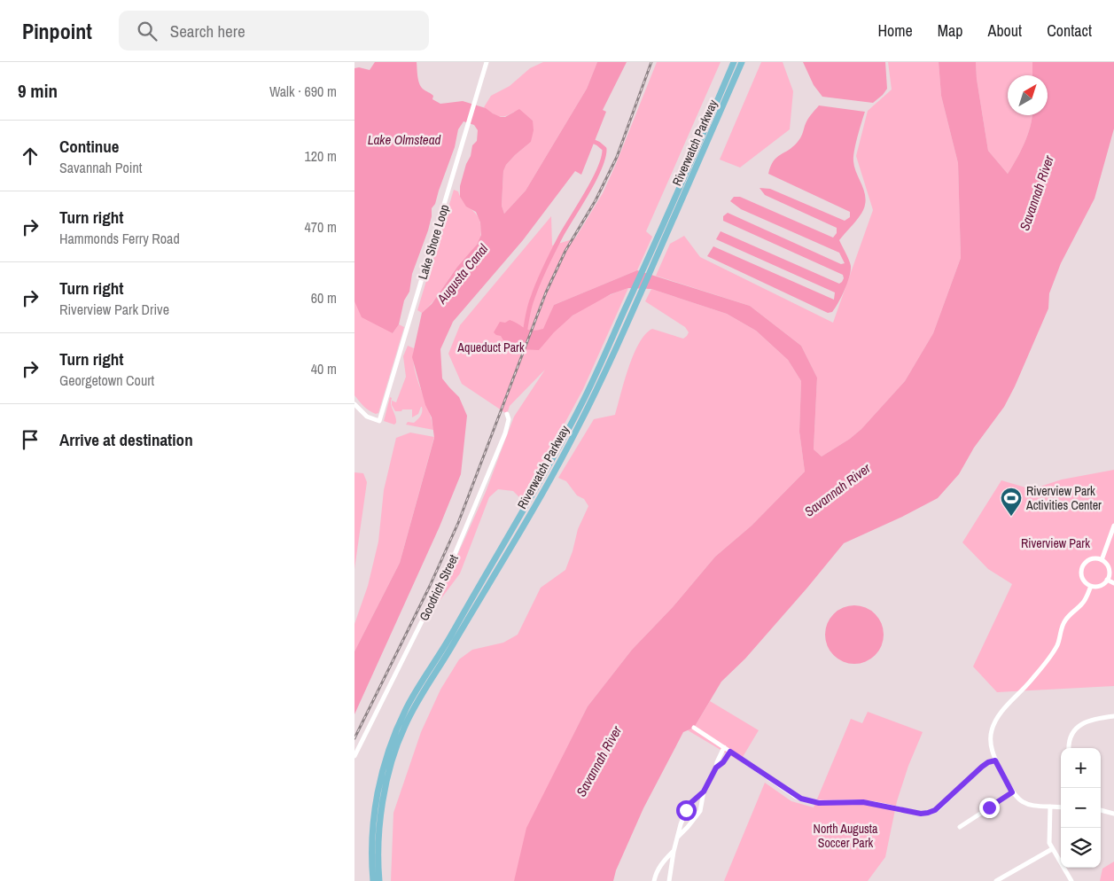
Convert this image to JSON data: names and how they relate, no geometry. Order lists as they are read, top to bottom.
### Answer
{
  "streets": {
    "main road": ["Riverwatch Parkway"],
    "street": ["Lake Shore Loop", "Goodrich Street"]
  },
  "water": ["Lake Olmstead", "Savannah River", "Augusta Canal"],
  "parks": ["Aqueduct Park", "Riverview Park", "North Augusta Soccer Park"],
  "places": {
    "sports": ["Riverview Park Activities Center"]
  },
  "north": "top right",
  "page": {
    "header": "Pinpoint",
    "search": "Search here",
    "nav": [
      "Home",
      "Map",
      "About",
      "Contact"
    ],
    "heading": ["9 min", "Walk · 690 m"],
    "list": [
      ["Continue", "Savannah Point", "120 m"],
      ["Turn right", "Hammonds Ferry Road", "470 m"],
      ["Turn right", "Riverview Park Drive", "60 m"],
      ["Turn right", "Georgetown Court", "40 m"],
      "Arrive at destination"
    ],
    "map_buttons": ["+", "−"]
  }
}
